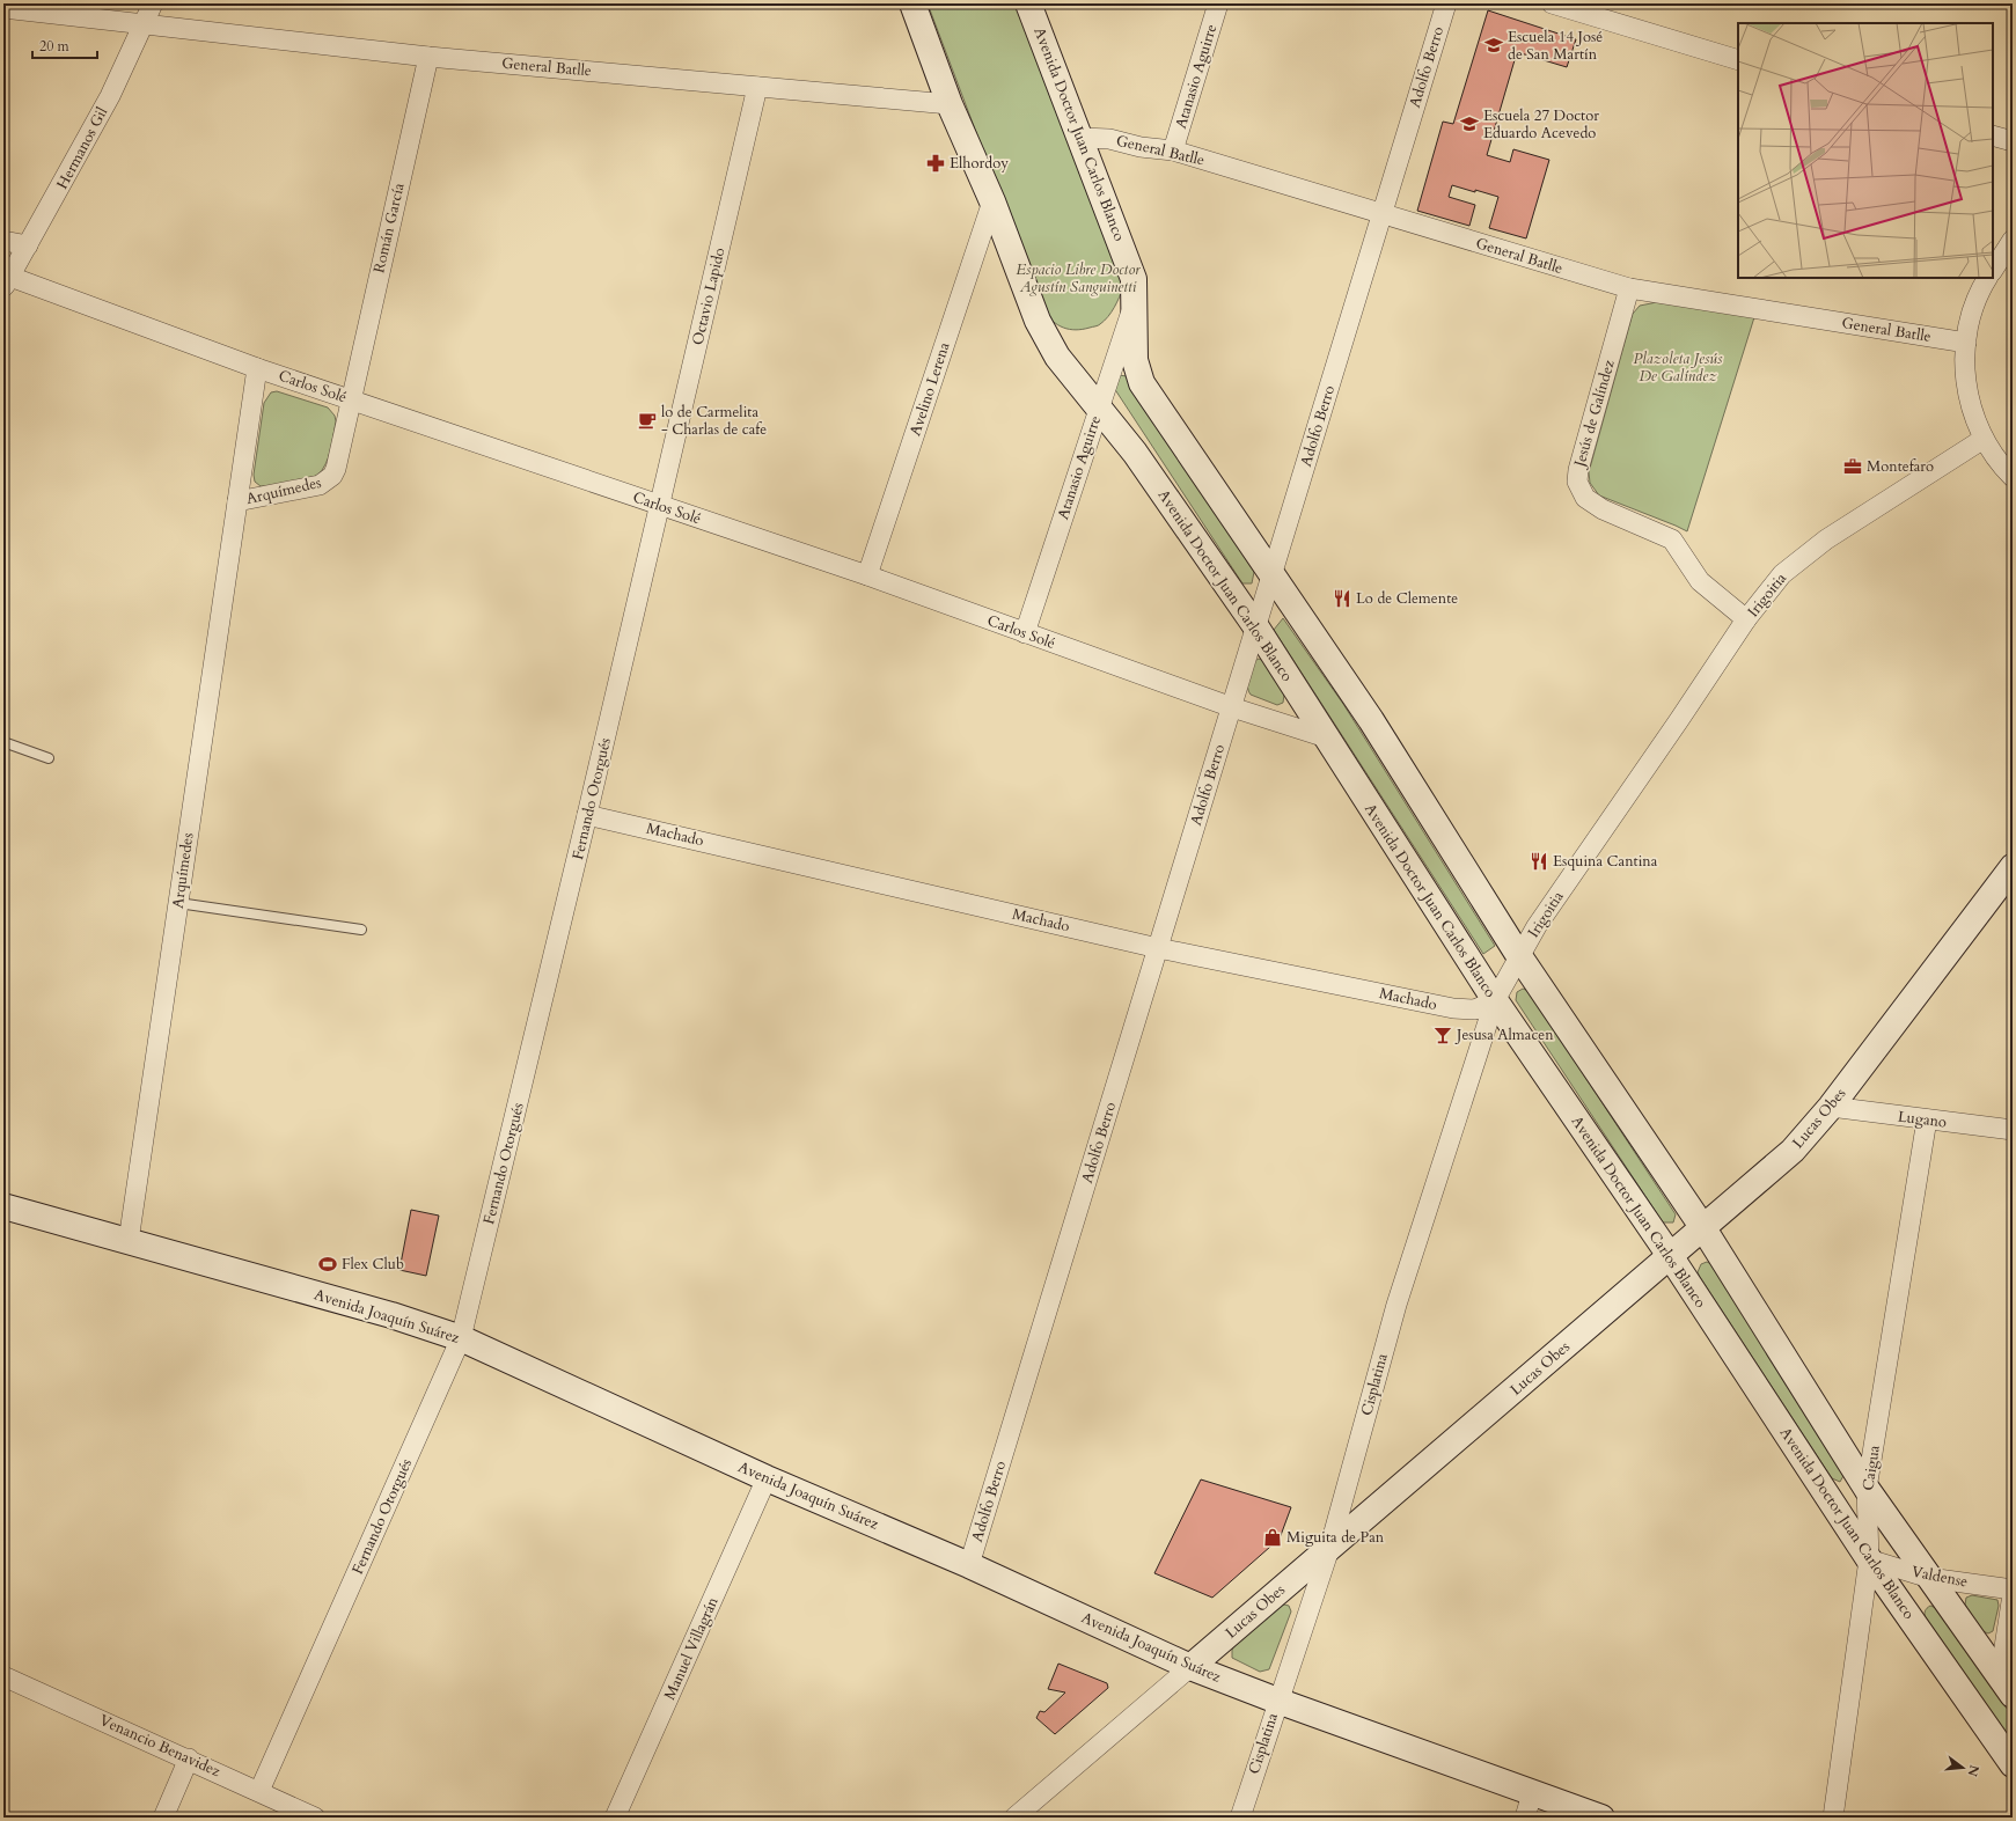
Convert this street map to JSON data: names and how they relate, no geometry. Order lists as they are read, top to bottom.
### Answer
{
  "streets": {
    "street": [
      "General Batlle",
      "Adolfo Berro",
      "Atanasio Aguirre",
      "Avenida Doctor Juan Carlos Blanco",
      "Hermanos Gil",
      "Román García",
      "Octavio Lapido",
      "Carlos Solé",
      "Avelino Lerena",
      "Jesús de Galíndez",
      "Arquímedes",
      "Irigoitia",
      "Fernando Otorgués",
      "Machado",
      "Lucas Obes",
      "Lugano",
      "Avenida Joaquín Suárez",
      "Cisplatina",
      "Caigua",
      "Valdense",
      "Manuel Villagrán",
      "Venancio Benavidez"
    ]
  },
  "crossings": [
    ["General Batlle", "Adolfo Berro"],
    ["General Batlle", "Atanasio Aguirre"],
    ["General Batlle", "Avenida Doctor Juan Carlos Blanco"],
    ["General Batlle", "Hermanos Gil"],
    ["General Batlle", "Román García"],
    ["General Batlle", "Octavio Lapido"],
    ["General Batlle", "Jesús de Galíndez"],
    ["Adolfo Berro", "Avenida Doctor Juan Carlos Blanco"],
    ["Adolfo Berro", "Carlos Solé"],
    ["Adolfo Berro", "Machado"],
    ["Adolfo Berro", "Avenida Joaquín Suárez"],
    ["Atanasio Aguirre", "Avenida Doctor Juan Carlos Blanco"],
    ["Atanasio Aguirre", "Carlos Solé"],
    ["Avenida Doctor Juan Carlos Blanco", "Carlos Solé"],
    ["Avenida Doctor Juan Carlos Blanco", "Avelino Lerena"],
    ["Avenida Doctor Juan Carlos Blanco", "Irigoitia"],
    ["Avenida Doctor Juan Carlos Blanco", "Machado"],
    ["Avenida Doctor Juan Carlos Blanco", "Lucas Obes"],
    ["Avenida Doctor Juan Carlos Blanco", "Cisplatina"],
    ["Avenida Doctor Juan Carlos Blanco", "Caigua"],
    ["Avenida Doctor Juan Carlos Blanco", "Valdense"],
    ["Hermanos Gil", "Carlos Solé"],
    ["Román García", "Carlos Solé"],
    ["Román García", "Arquímedes"],
    ["Octavio Lapido", "Carlos Solé"],
    ["Octavio Lapido", "Fernando Otorgués"],
    ["Carlos Solé", "Avelino Lerena"],
    ["Carlos Solé", "Arquímedes"],
    ["Carlos Solé", "Fernando Otorgués"],
    ["Jesús de Galíndez", "Irigoitia"],
    ["Arquímedes", "Avenida Joaquín Suárez"],
    ["Irigoitia", "Cisplatina"],
    ["Fernando Otorgués", "Machado"],
    ["Fernando Otorgués", "Avenida Joaquín Suárez"],
    ["Fernando Otorgués", "Venancio Benavidez"],
    ["Machado", "Cisplatina"],
    ["Lucas Obes", "Lugano"],
    ["Lucas Obes", "Avenida Joaquín Suárez"],
    ["Lucas Obes", "Cisplatina"],
    ["Lugano", "Caigua"],
    ["Avenida Joaquín Suárez", "Cisplatina"],
    ["Avenida Joaquín Suárez", "Manuel Villagrán"],
    ["Caigua", "Valdense"]
  ],
  "parks": ["Espacio Libre Doctor Agustín Sanguinetti", "Plazoleta Jesús De Galíndez"],
  "places": {
    "school or university": ["Escuela 14 José de San Martín", "Escuela 27 Doctor Eduardo Acevedo"],
    "pharmacy": ["Elhordoy"],
    "cafe": ["lo de Carmelita - Charlas de cafe"],
    "office": ["Montefaro"],
    "restaurant": ["Lo de Clemente", "Esquina Cantina"],
    "bar": ["Jesusa Almacen"],
    "sports": ["Flex Club"],
    "shop": ["Miguita de Pan"]
  },
  "scale_bar": "20 m",
  "north": "right"
}
